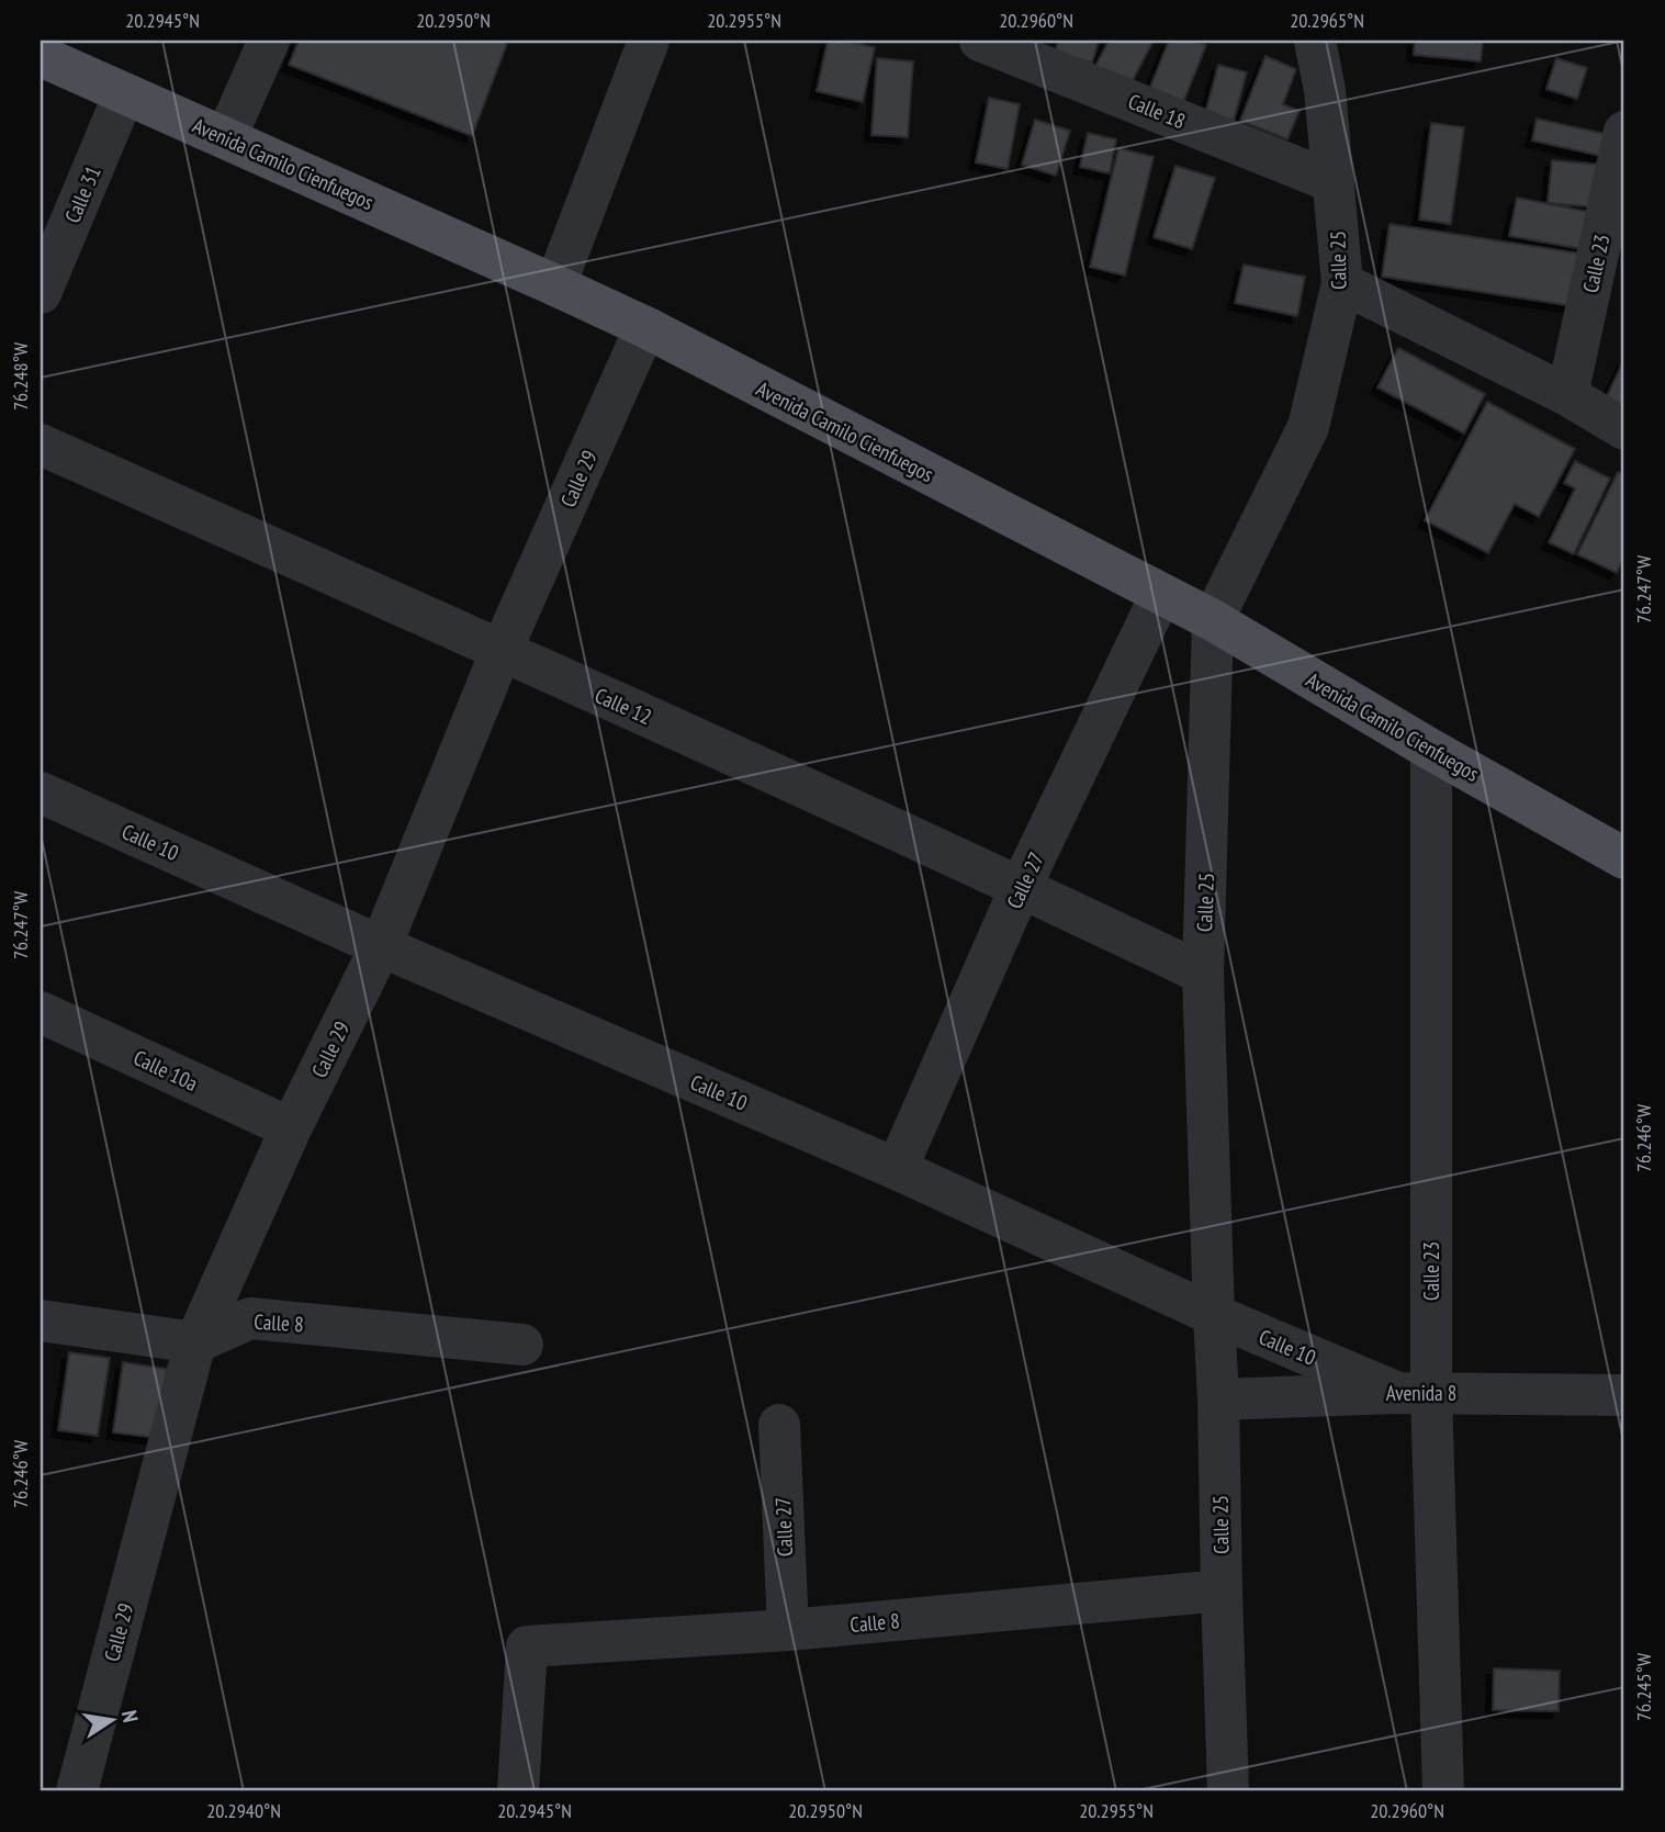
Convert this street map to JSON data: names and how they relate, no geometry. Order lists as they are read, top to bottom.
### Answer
{
  "streets": {
    "main road": ["Avenida Camilo Cienfuegos"],
    "street": [
      "Calle 18",
      "Calle 31",
      "Calle 25",
      "Calle 23",
      "Calle 29",
      "Calle 12",
      "Calle 10",
      "Calle 27",
      "Calle 10a",
      "Calle 8",
      "Avenida 8"
    ]
  },
  "crossings": [
    ["Calle 18", "Calle 25"],
    ["Avenida Camilo Cienfuegos", "Calle 31"],
    ["Avenida Camilo Cienfuegos", "Calle 25"],
    ["Avenida Camilo Cienfuegos", "Calle 23"],
    ["Avenida Camilo Cienfuegos", "Calle 29"],
    ["Avenida Camilo Cienfuegos", "Calle 27"],
    ["Calle 25", "Calle 12"],
    ["Calle 25", "Calle 10"],
    ["Calle 25", "Calle 8"],
    ["Calle 25", "Avenida 8"],
    ["Calle 23", "Calle 10"],
    ["Calle 23", "Avenida 8"],
    ["Calle 29", "Calle 12"],
    ["Calle 29", "Calle 10"],
    ["Calle 29", "Calle 10a"],
    ["Calle 29", "Calle 8"],
    ["Calle 12", "Calle 27"],
    ["Calle 10", "Calle 27"],
    ["Calle 10", "Avenida 8"],
    ["Calle 27", "Calle 8"]
  ],
  "north": "right",
  "coordinates": [
    "20.2945°N",
    "20.2950°N",
    "20.2955°N",
    "20.2960°N",
    "20.2965°N",
    "76.248°W",
    "76.247°W",
    "76.246°W",
    "76.245°W",
    "20.2940°N"
  ]
}
